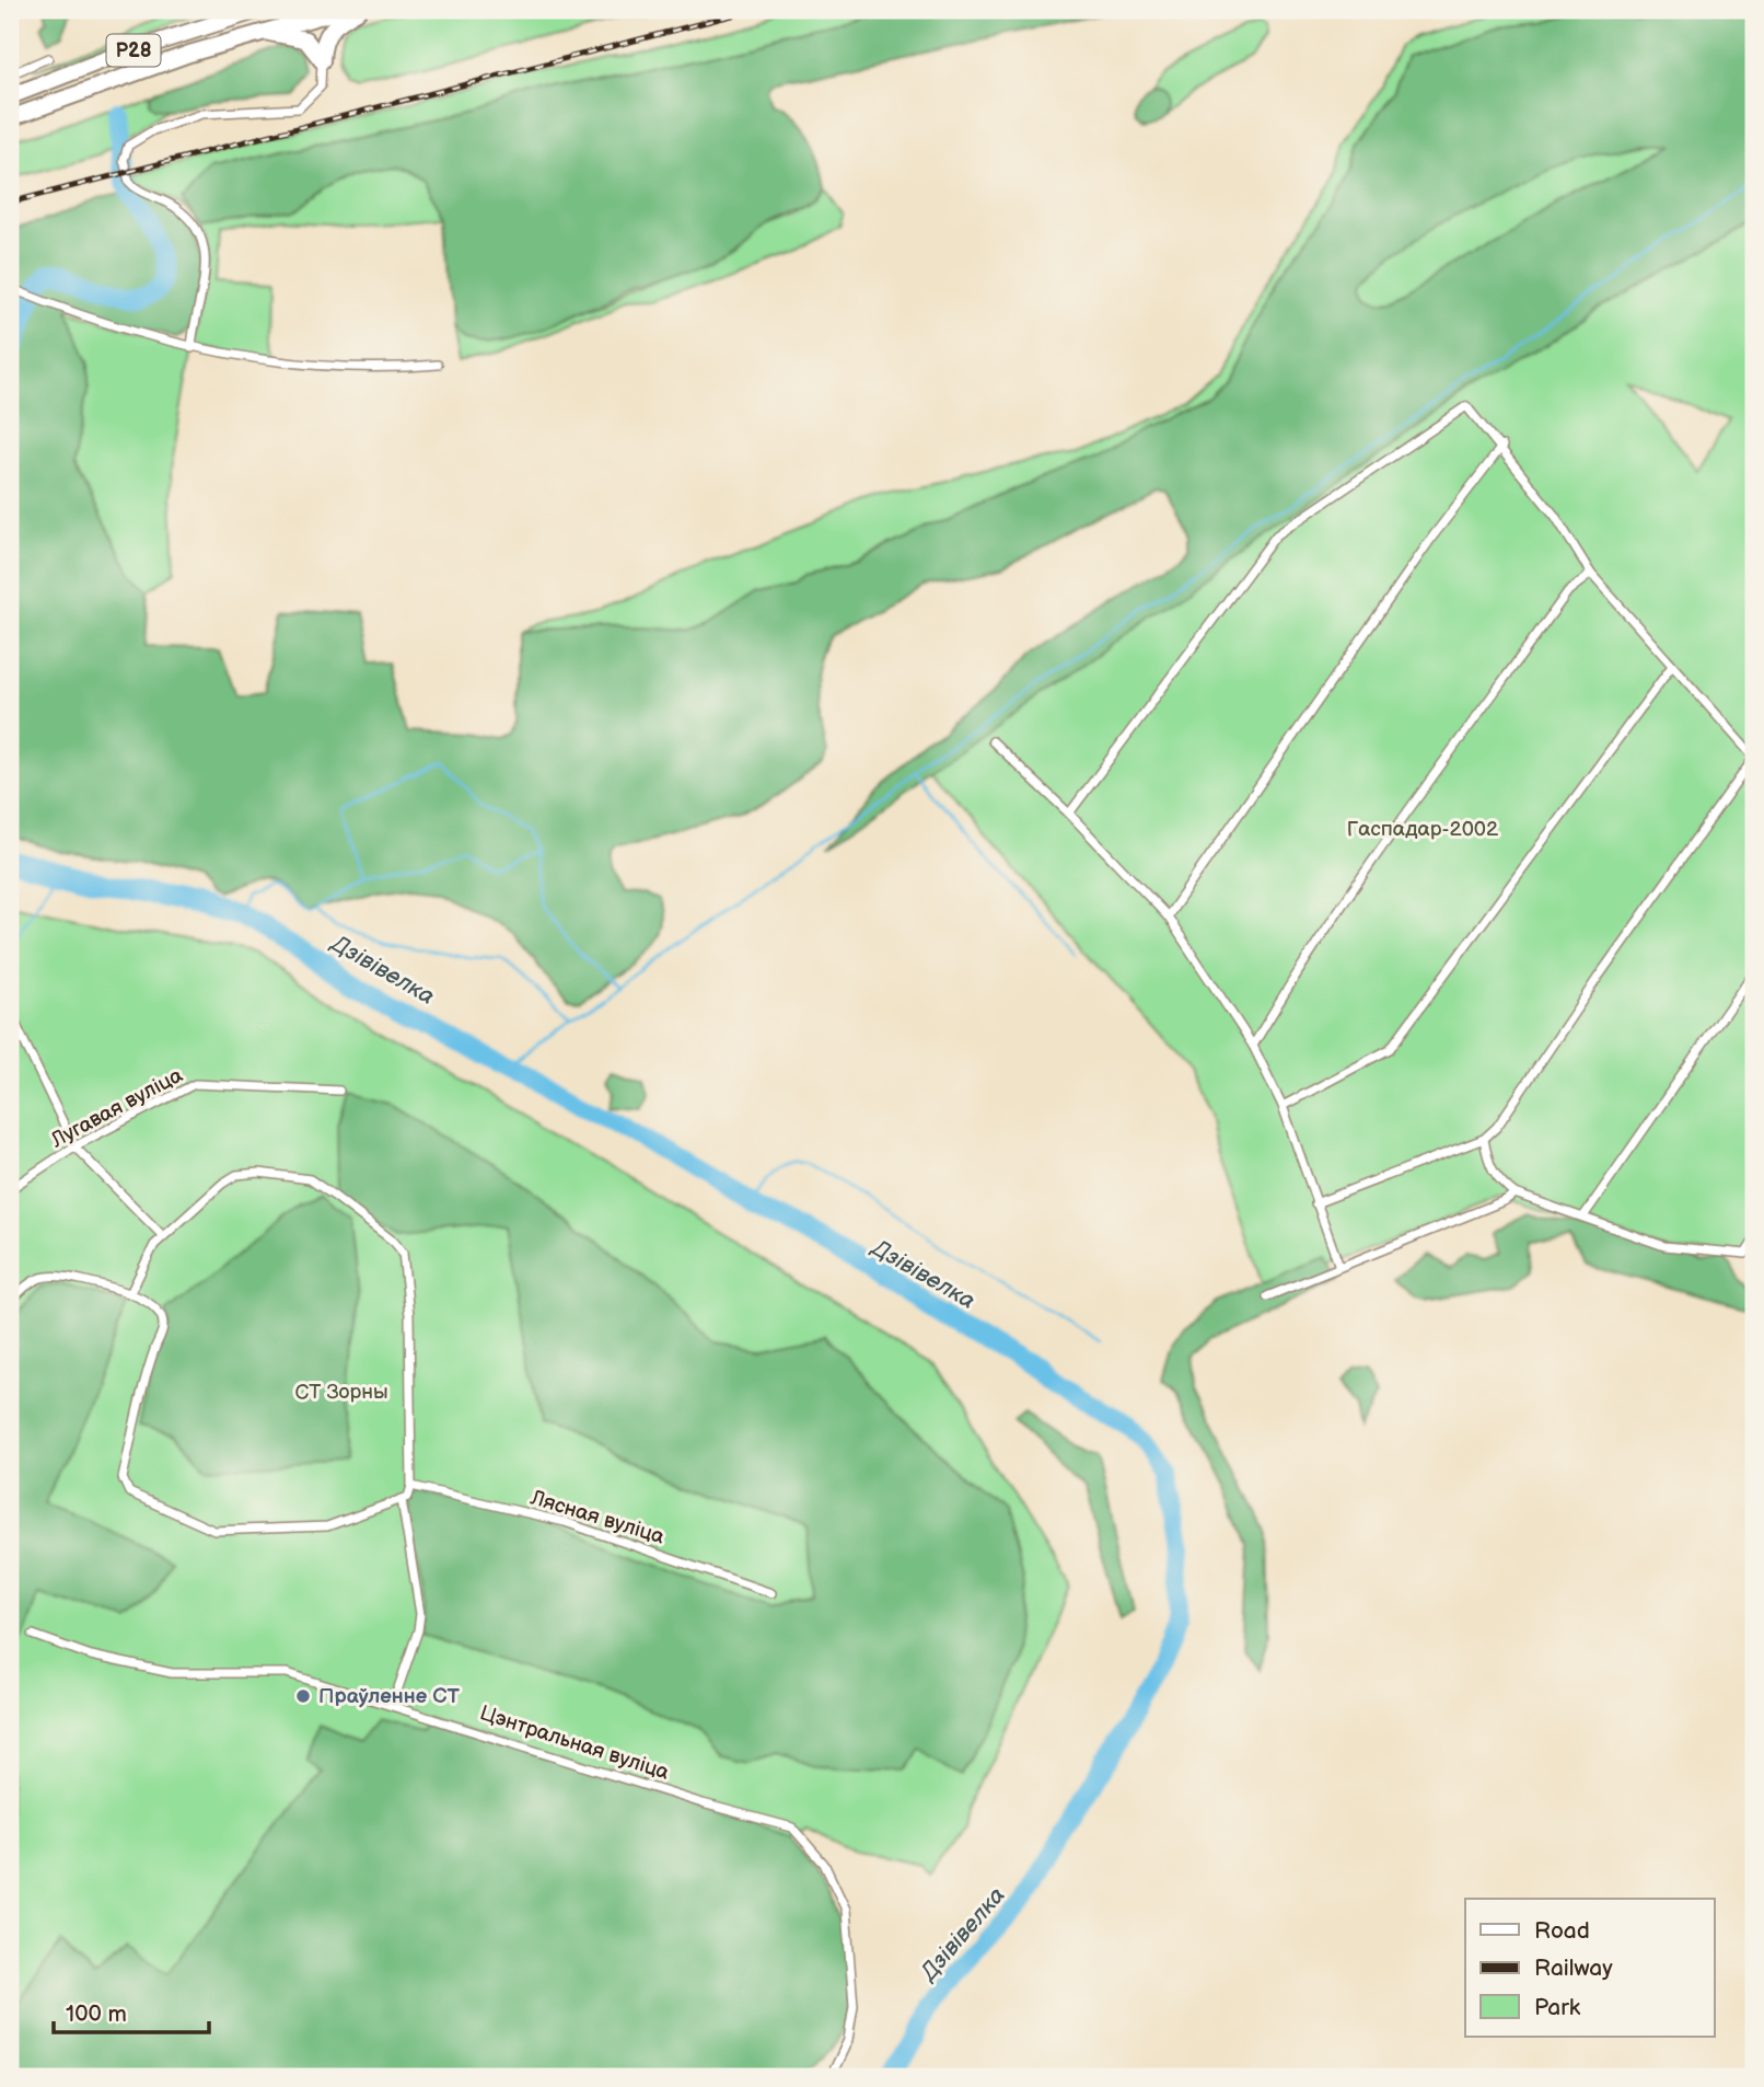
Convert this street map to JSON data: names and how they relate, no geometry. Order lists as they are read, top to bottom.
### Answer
{
  "streets": {
    "highway": ["Р28"],
    "street": ["Лугавая вуліца", "Лясная вуліца", "Цэнтральная вуліца"]
  },
  "water": ["Дзівівелка"],
  "parks": ["Гаспадар-2002", "СТ Зорны"],
  "places": ["Праўленне СТ"],
  "legend": ["Road", "Railway", "Park"],
  "scale_bar": "100 m"
}
